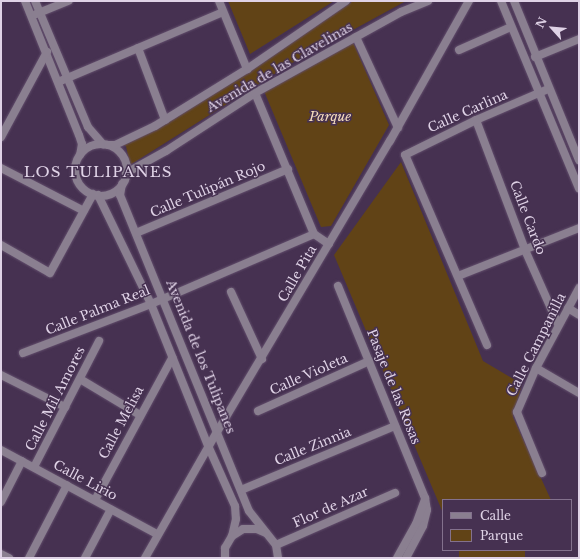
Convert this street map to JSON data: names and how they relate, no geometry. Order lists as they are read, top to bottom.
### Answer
{
  "streets": {
    "street": [
      "Avenida de las Clavelinas",
      "Calle Carlina",
      "Calle Tulipán Rojo",
      "Calle Cardo",
      "Calle Pita",
      "Calle Palma Real",
      "Calle Campanilla",
      "Avenida de los Tulipanes",
      "Calle Violeta",
      "Pasaje de las Rosas",
      "Calle Mil Amores",
      "Calle Melisa",
      "Calle Zinnia",
      "Calle Lirio",
      "Flor de Azar"
    ]
  },
  "crossings": [
    ["Avenida de las Clavelinas", "Avenida de los Tulipanes"],
    ["Calle Carlina", "Calle Cardo"],
    ["Calle Tulipán Rojo", "Avenida de los Tulipanes"],
    ["Calle Cardo", "Calle Campanilla"],
    ["Calle Pita", "Avenida de los Tulipanes"],
    ["Calle Pita", "Calle Lirio"],
    ["Calle Palma Real", "Avenida de los Tulipanes"],
    ["Avenida de los Tulipanes", "Calle Melisa"],
    ["Avenida de los Tulipanes", "Calle Zinnia"],
    ["Avenida de los Tulipanes", "Flor de Azar"],
    ["Calle Violeta", "Pasaje de las Rosas"],
    ["Pasaje de las Rosas", "Calle Zinnia"],
    ["Calle Mil Amores", "Calle Lirio"],
    ["Calle Melisa", "Calle Lirio"]
  ],
  "districts": ["LOS TULIPANES"],
  "parks": ["Parque"],
  "legend": ["Calle", "Parque"],
  "north": "top left"
}
